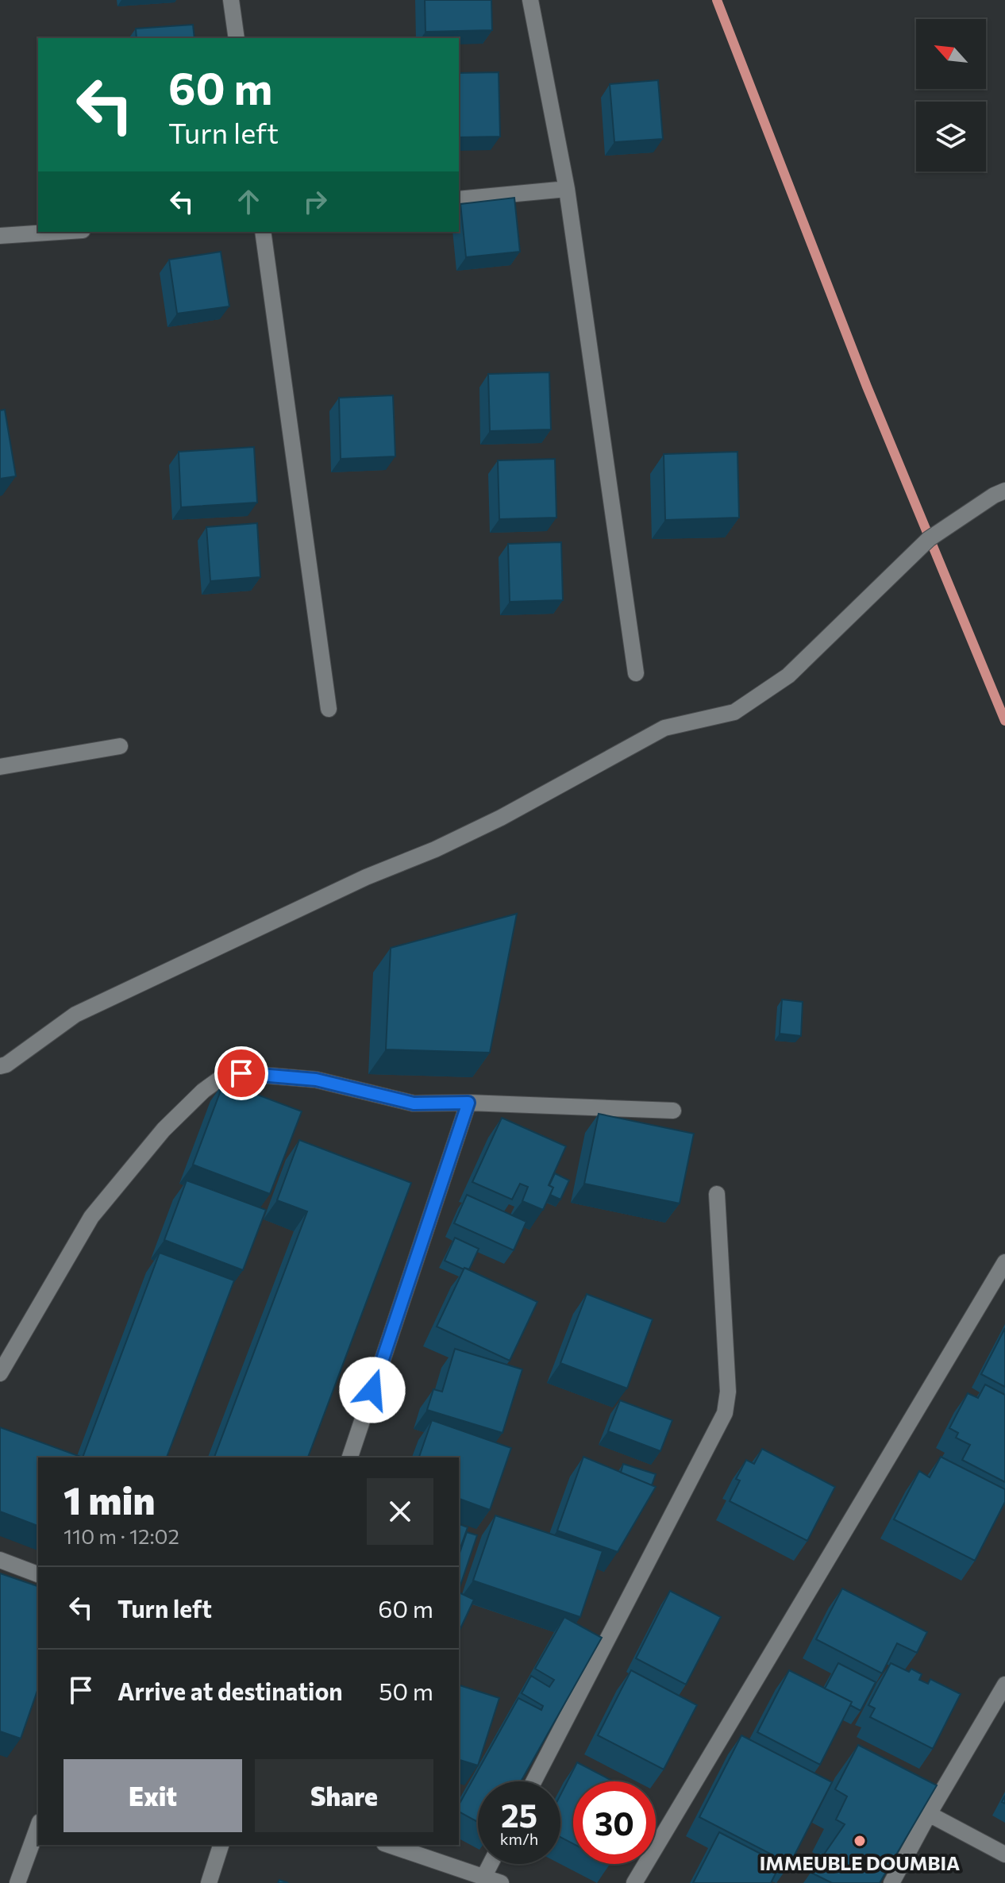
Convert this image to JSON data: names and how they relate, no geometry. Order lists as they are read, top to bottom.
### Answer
{
  "places": ["IMMEUBLE DOUMBIA"],
  "north": "top left",
  "page": {
    "turn": ["60 m", "Turn left"],
    "heading": ["1 min", "110 m · 12:02"],
    "list": [
      {
        "name": "Turn left",
        "value": "60 m"
      },
      {
        "name": "Arrive at destination",
        "value": "50 m"
      }
    ],
    "buttons": ["Exit", "Share"],
    "speed": "25 km/h",
    "limit": "30"
  }
}
